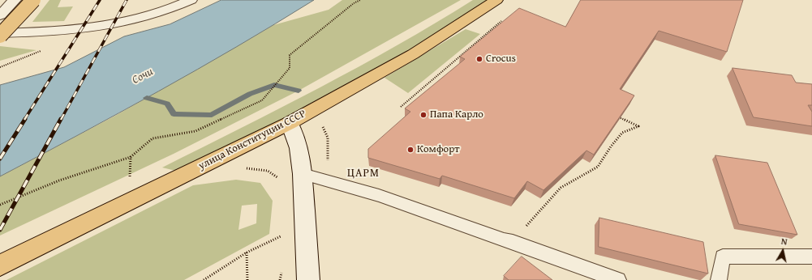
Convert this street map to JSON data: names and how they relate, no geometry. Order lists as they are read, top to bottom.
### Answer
{
  "streets": {
    "main road": ["улица Конституции СССР"]
  },
  "districts": ["ЦАРМ"],
  "water": ["Сочи"],
  "places": ["Crocus", "Папа Карло", "Комфорт"],
  "north": "top"
}
